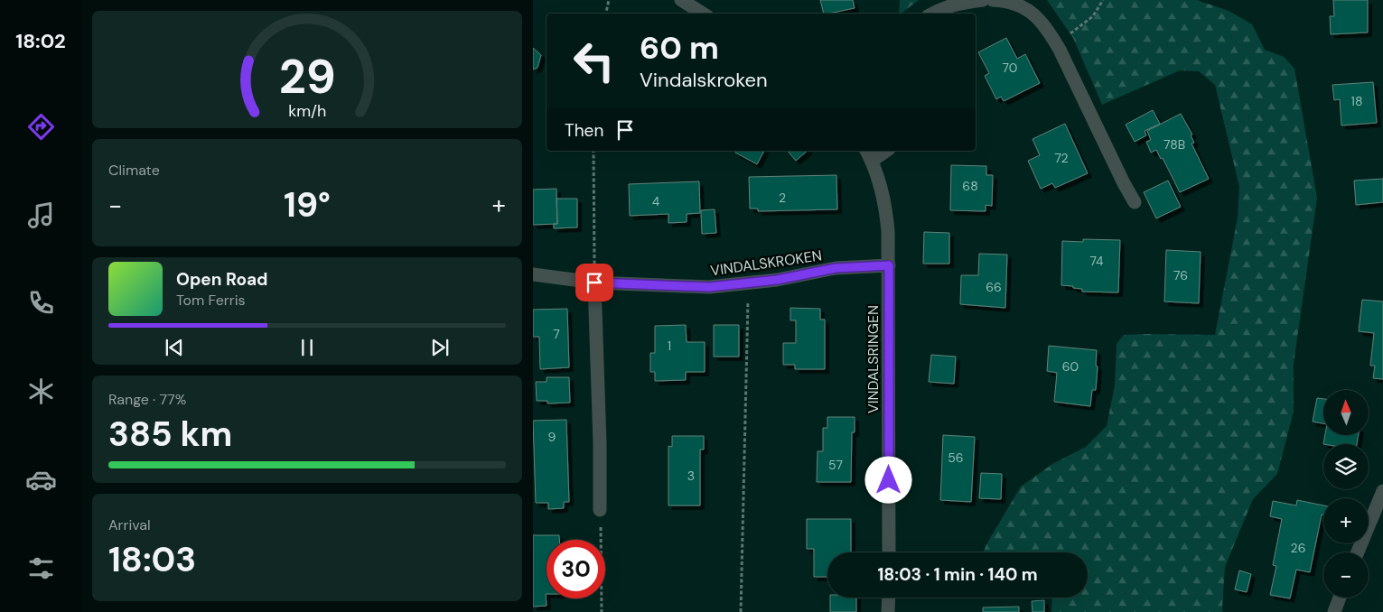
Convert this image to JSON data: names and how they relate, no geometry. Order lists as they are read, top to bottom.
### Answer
{
  "streets": {
    "street": ["VINDALSKROKEN", "VINDALSRINGEN"]
  },
  "crossings": [
    ["VINDALSKROKEN", "VINDALSRINGEN"]
  ],
  "house_numbers": [
    "70",
    "18",
    "78B",
    "72",
    "68",
    "2",
    "4",
    "74",
    "76",
    "66",
    "7",
    "1",
    "60",
    "9",
    "56",
    "57",
    "3",
    "26"
  ],
  "north": "top",
  "page": {
    "tabs": "18:02",
    "turn": ["60 m", "Vindalskroken"],
    "then": "Then",
    "tile": [
      "Climate",
      ["Range · 77%", "385 km"],
      ["Arrival", "18:03"]
    ],
    "heat": ["−", "19°", "+"],
    "song": ["Open Road", "Tom Ferris"],
    "map_buttons": ["+", "−"],
    "limit": "30",
    "trip": "18:03 · 1 min · 140 m",
    "gauge": ["29", "km/h"]
  }
}
